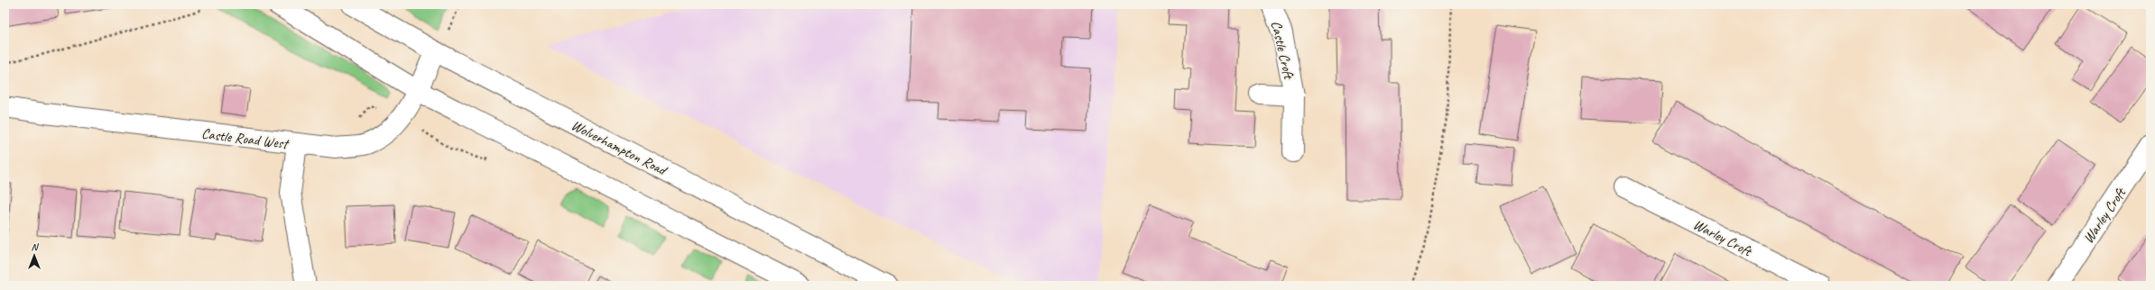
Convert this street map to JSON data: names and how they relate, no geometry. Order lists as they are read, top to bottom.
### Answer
{
  "streets": {
    "main road": [
      "Castle Croft",
      "Castle Road West",
      "Wolverhampton Road",
      "Warley Croft"
    ]
  },
  "crossings": [
    ["Castle Road West", "Wolverhampton Road"]
  ],
  "north": "top"
}
